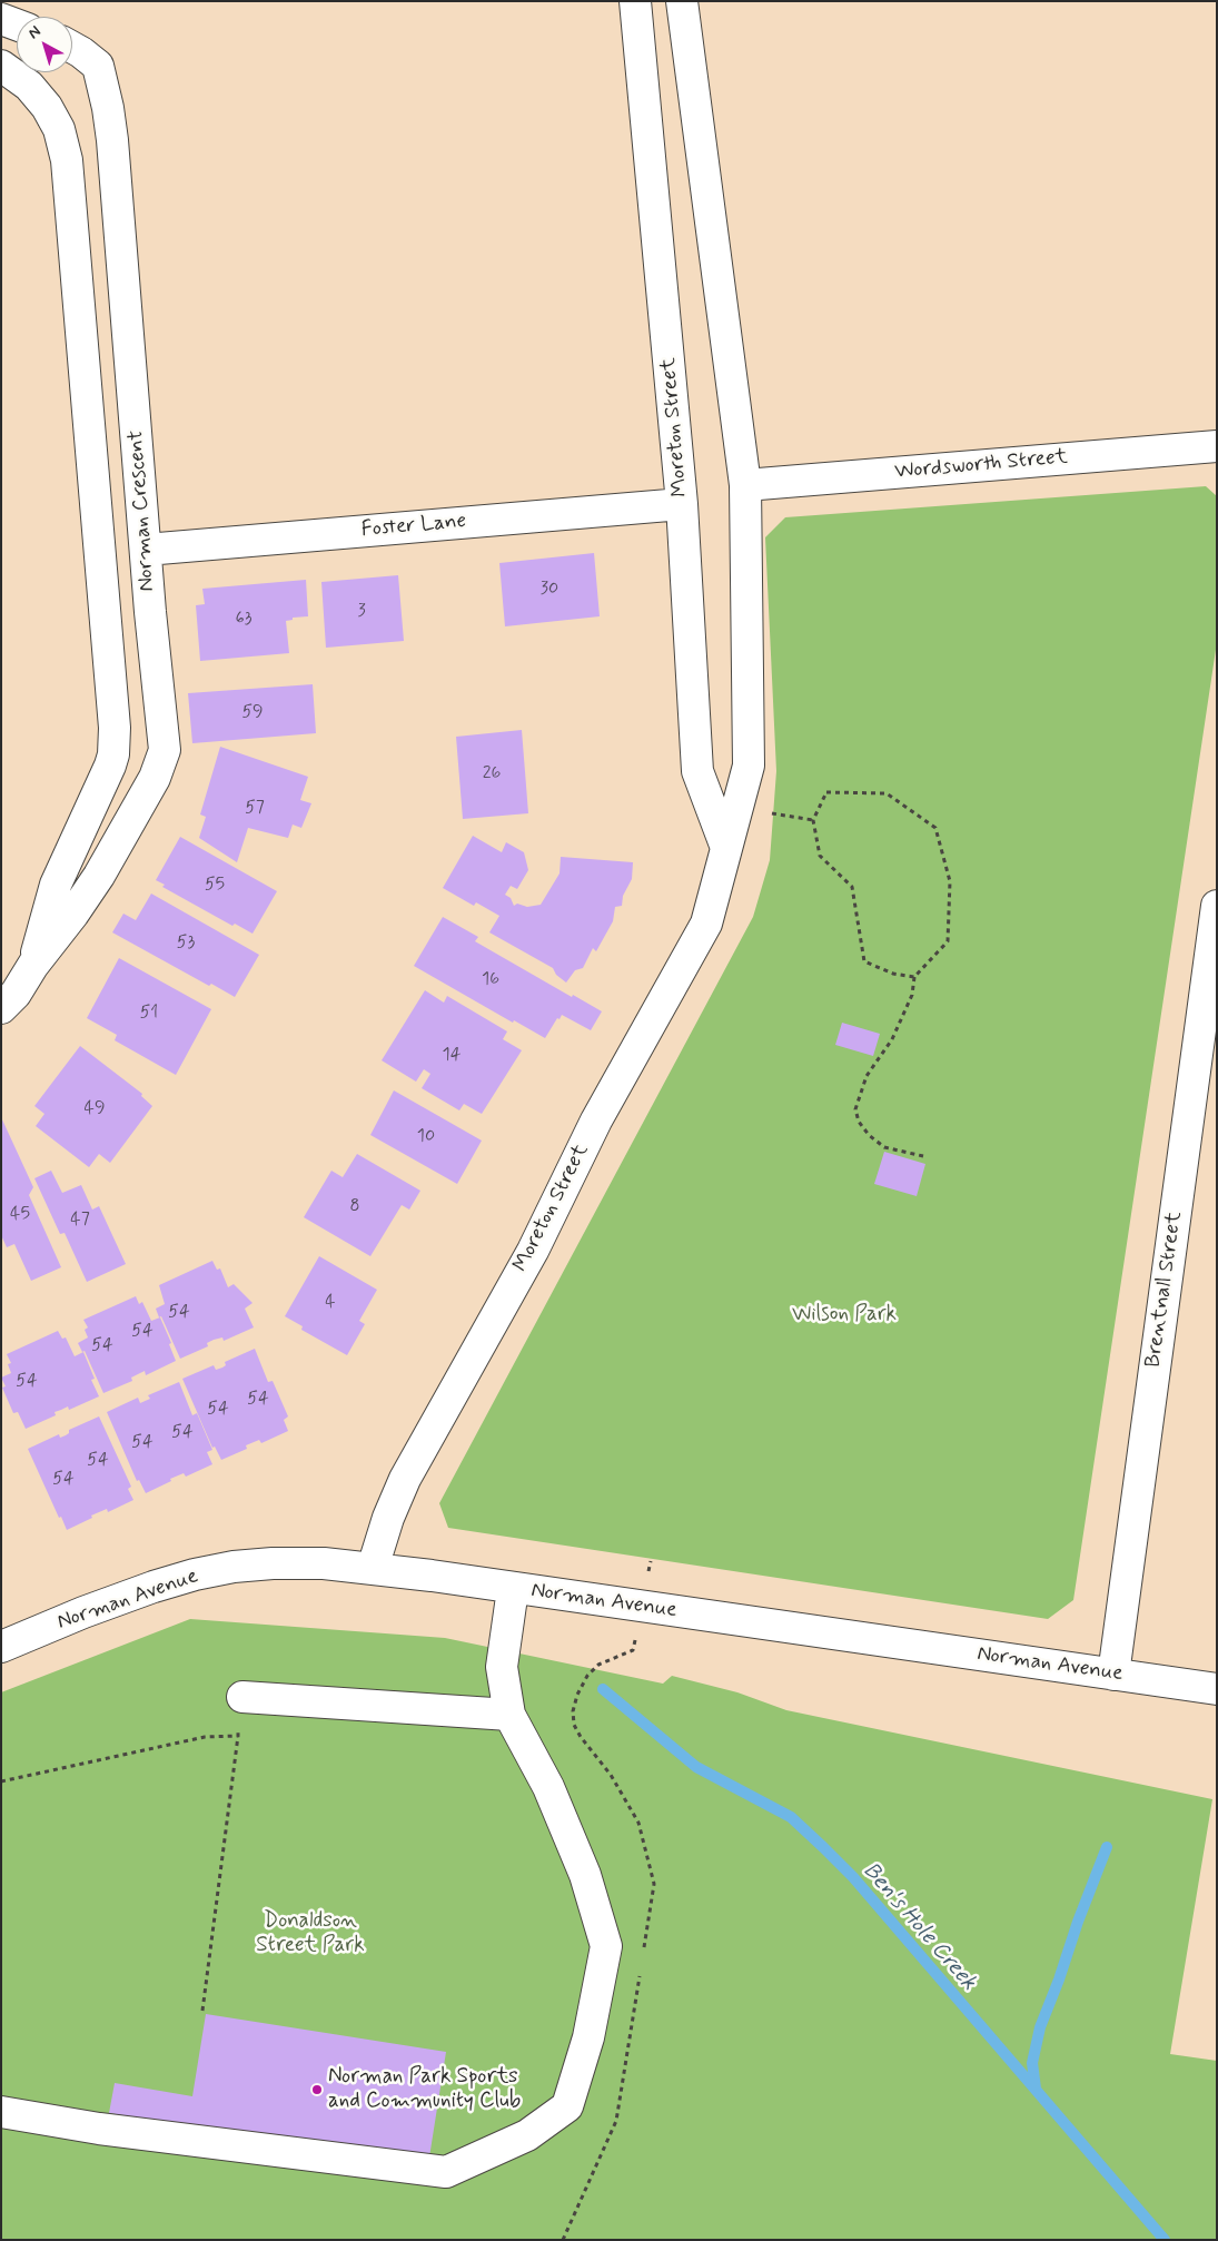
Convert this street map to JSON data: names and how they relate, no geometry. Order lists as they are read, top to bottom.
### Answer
{
  "streets": {
    "street": [
      "Moreton Street",
      "Wordsworth Street",
      "Norman Crescent",
      "Foster Lane",
      "Brentnall Street",
      "Norman Avenue"
    ]
  },
  "crossings": [
    ["Moreton Street", "Wordsworth Street"],
    ["Moreton Street", "Foster Lane"],
    ["Moreton Street", "Norman Avenue"],
    ["Norman Crescent", "Foster Lane"],
    ["Brentnall Street", "Norman Avenue"]
  ],
  "water": ["Ben's Hole Creek"],
  "parks": ["Wilson Park", "Donaldson Street Park"],
  "places": ["Norman Park Sports and Community Club"],
  "house_numbers": [
    "30",
    "3",
    "63",
    "59",
    "26",
    "57",
    "55",
    "53",
    "16",
    "51",
    "14",
    "49",
    "10",
    "8",
    "45",
    "47",
    "4",
    "54",
    "54",
    "54",
    "54",
    "54",
    "54",
    "54",
    "54",
    "54",
    "54"
  ],
  "north": "top left"
}
